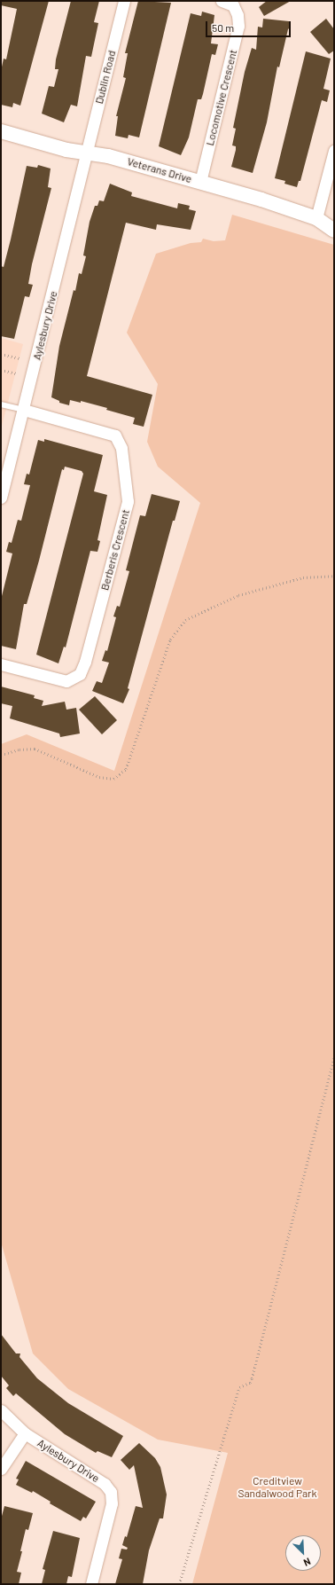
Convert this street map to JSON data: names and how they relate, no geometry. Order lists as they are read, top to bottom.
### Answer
{
  "streets": {
    "street": [
      "Dublin Road",
      "Locomotive Crescent",
      "Veterans Drive",
      "Aylesbury Drive",
      "Berberis Crescent"
    ]
  },
  "crossings": [
    ["Dublin Road", "Veterans Drive"],
    ["Dublin Road", "Aylesbury Drive"],
    ["Locomotive Crescent", "Veterans Drive"],
    ["Veterans Drive", "Aylesbury Drive"],
    ["Aylesbury Drive", "Berberis Crescent"]
  ],
  "parks": ["Creditview Sandalwood Park"],
  "scale_bar": "50 m",
  "north": "bottom right"
}
